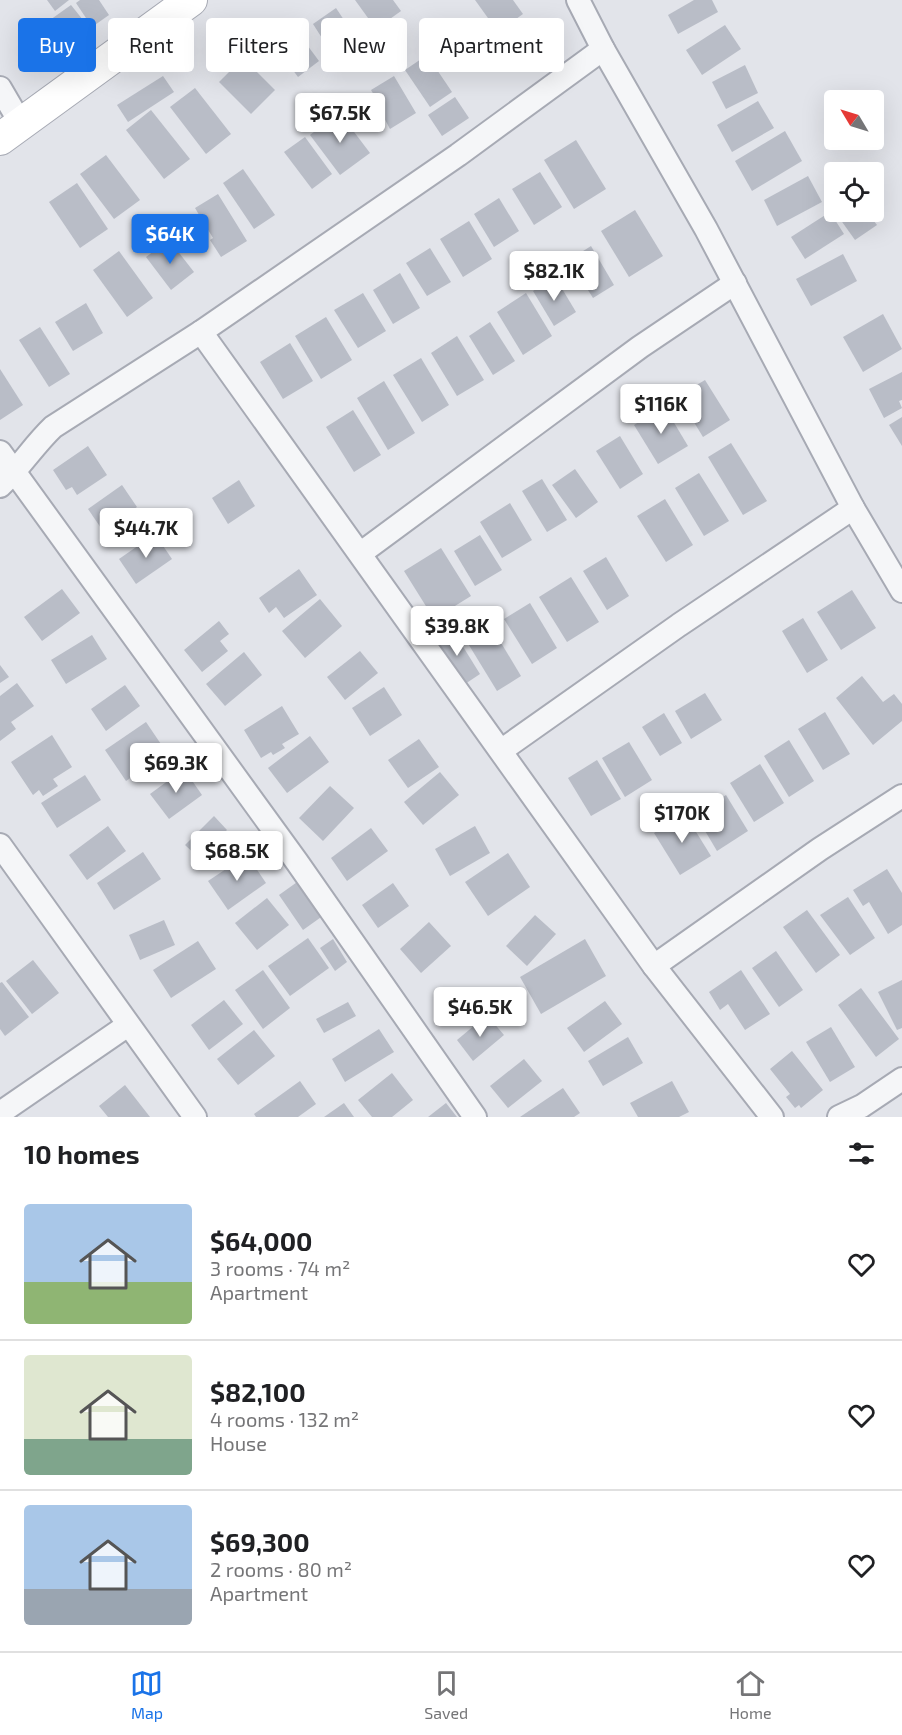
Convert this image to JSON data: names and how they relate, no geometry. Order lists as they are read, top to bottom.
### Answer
{
  "north": "top left",
  "page": {
    "chip": [
      "Buy",
      "Rent",
      "Filters",
      "New",
      "Apartment"
    ],
    "price": [
      "$67.5K",
      "$64K",
      "$82.1K",
      "$116K",
      "$44.7K",
      "$39.8K",
      "$69.3K",
      "$170K",
      "$68.5K",
      "$46.5K"
    ],
    "heading": "10 homes",
    "list": [
      {
        "name": "$64,000",
        "note": "3 rooms · 74 m² · Apartment"
      },
      {
        "name": "$82,100",
        "note": "4 rooms · 132 m² · House"
      },
      {
        "name": "$69,300",
        "note": "2 rooms · 80 m² · Apartment"
      }
    ],
    "tabs": ["Map", "Saved", "Home"]
  }
}
